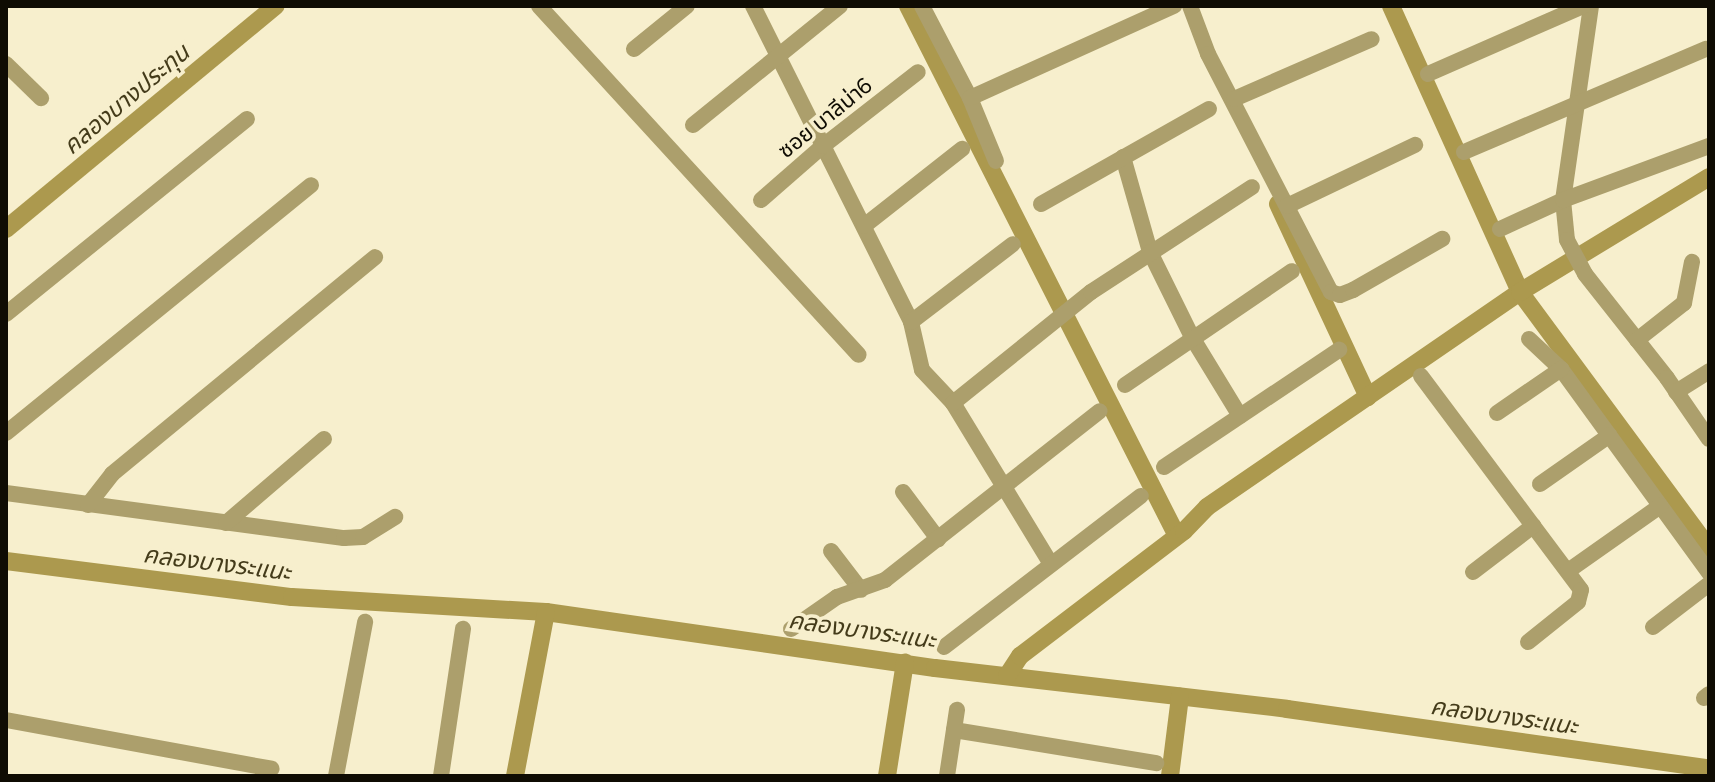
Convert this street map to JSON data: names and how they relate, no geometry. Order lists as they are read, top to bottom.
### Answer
{
  "streets": {
    "street": ["ซอย บาลีน่า6"]
  },
  "water": ["คลองบางประทุน", "คลองบางระแนะ"]
}
